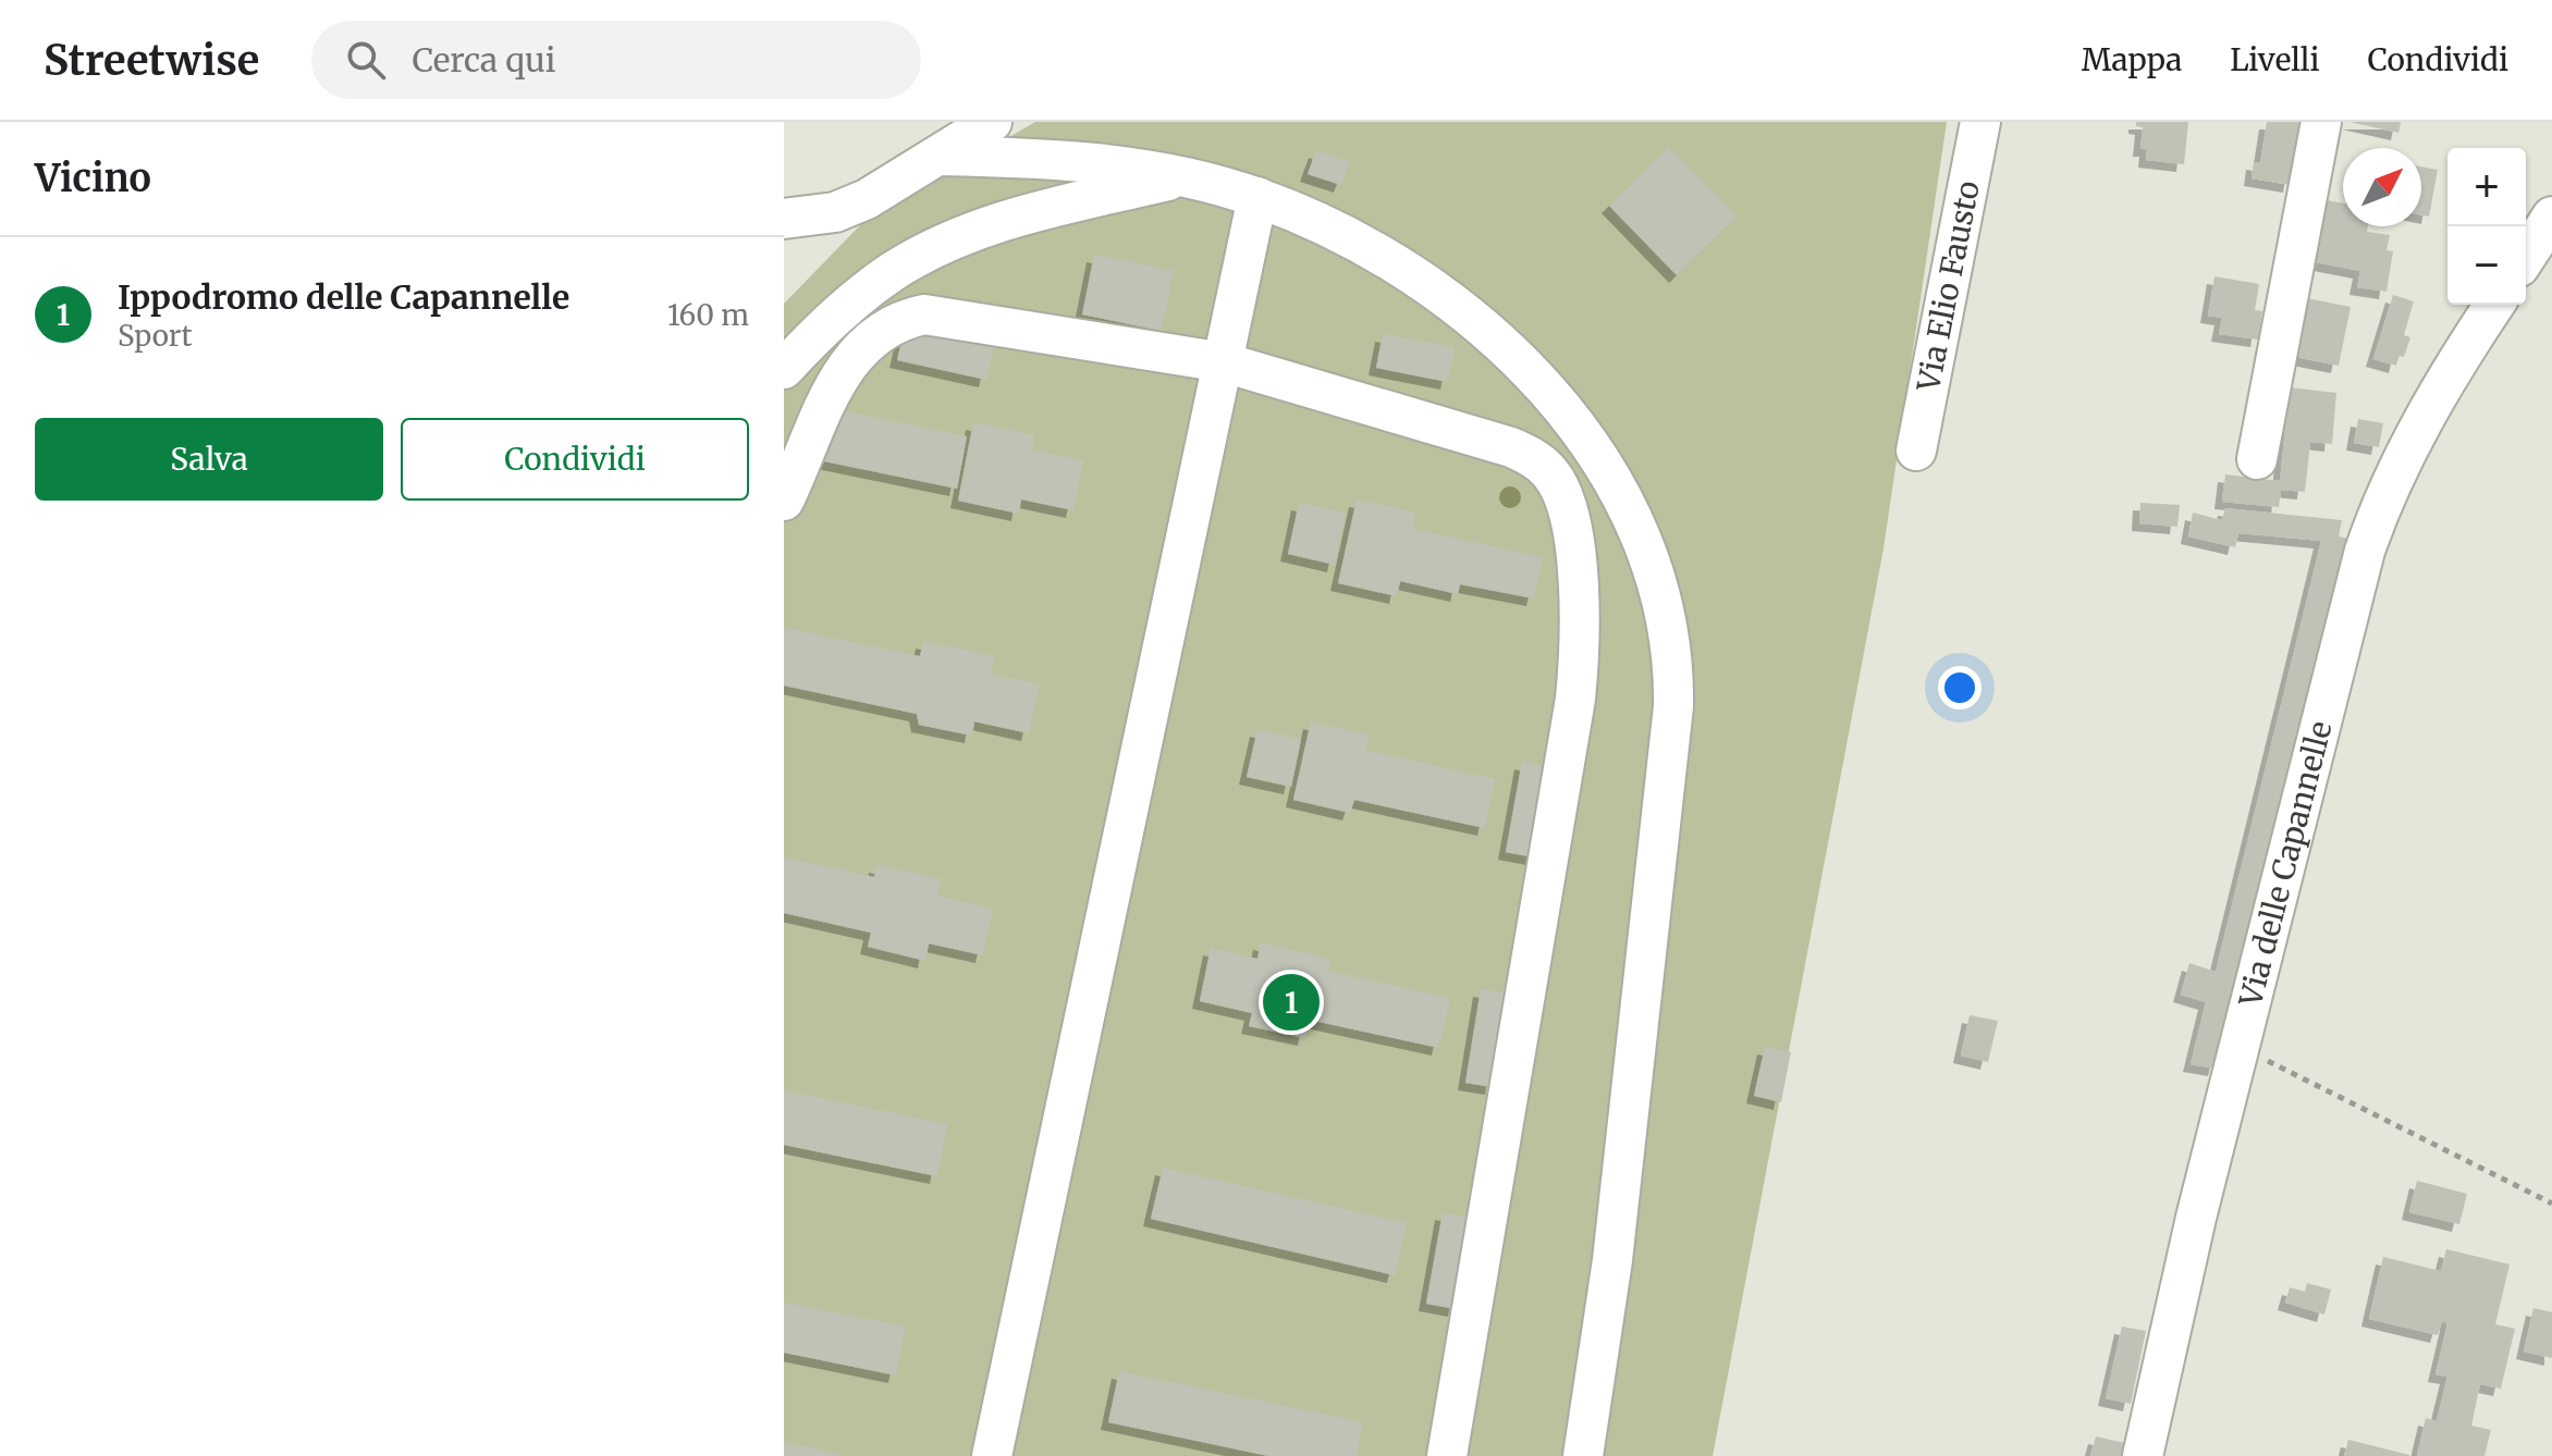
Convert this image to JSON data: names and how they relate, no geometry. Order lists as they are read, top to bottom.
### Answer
{
  "streets": {
    "street": ["Via Elio Fausto", "Via delle Capannelle"]
  },
  "north": "top right",
  "page": {
    "header": "Streetwise",
    "search": "Cerca qui",
    "nav": ["Mappa", "Livelli", "Condividi"],
    "heading": "Vicino",
    "map_buttons": ["+", "−"],
    "list": [
      {
        "mark": "1",
        "name": "Ippodromo delle Capannelle",
        "note": "Sport",
        "value": "160 m"
      }
    ],
    "buttons": ["Salva", "Condividi"],
    "pins": "1"
  }
}
